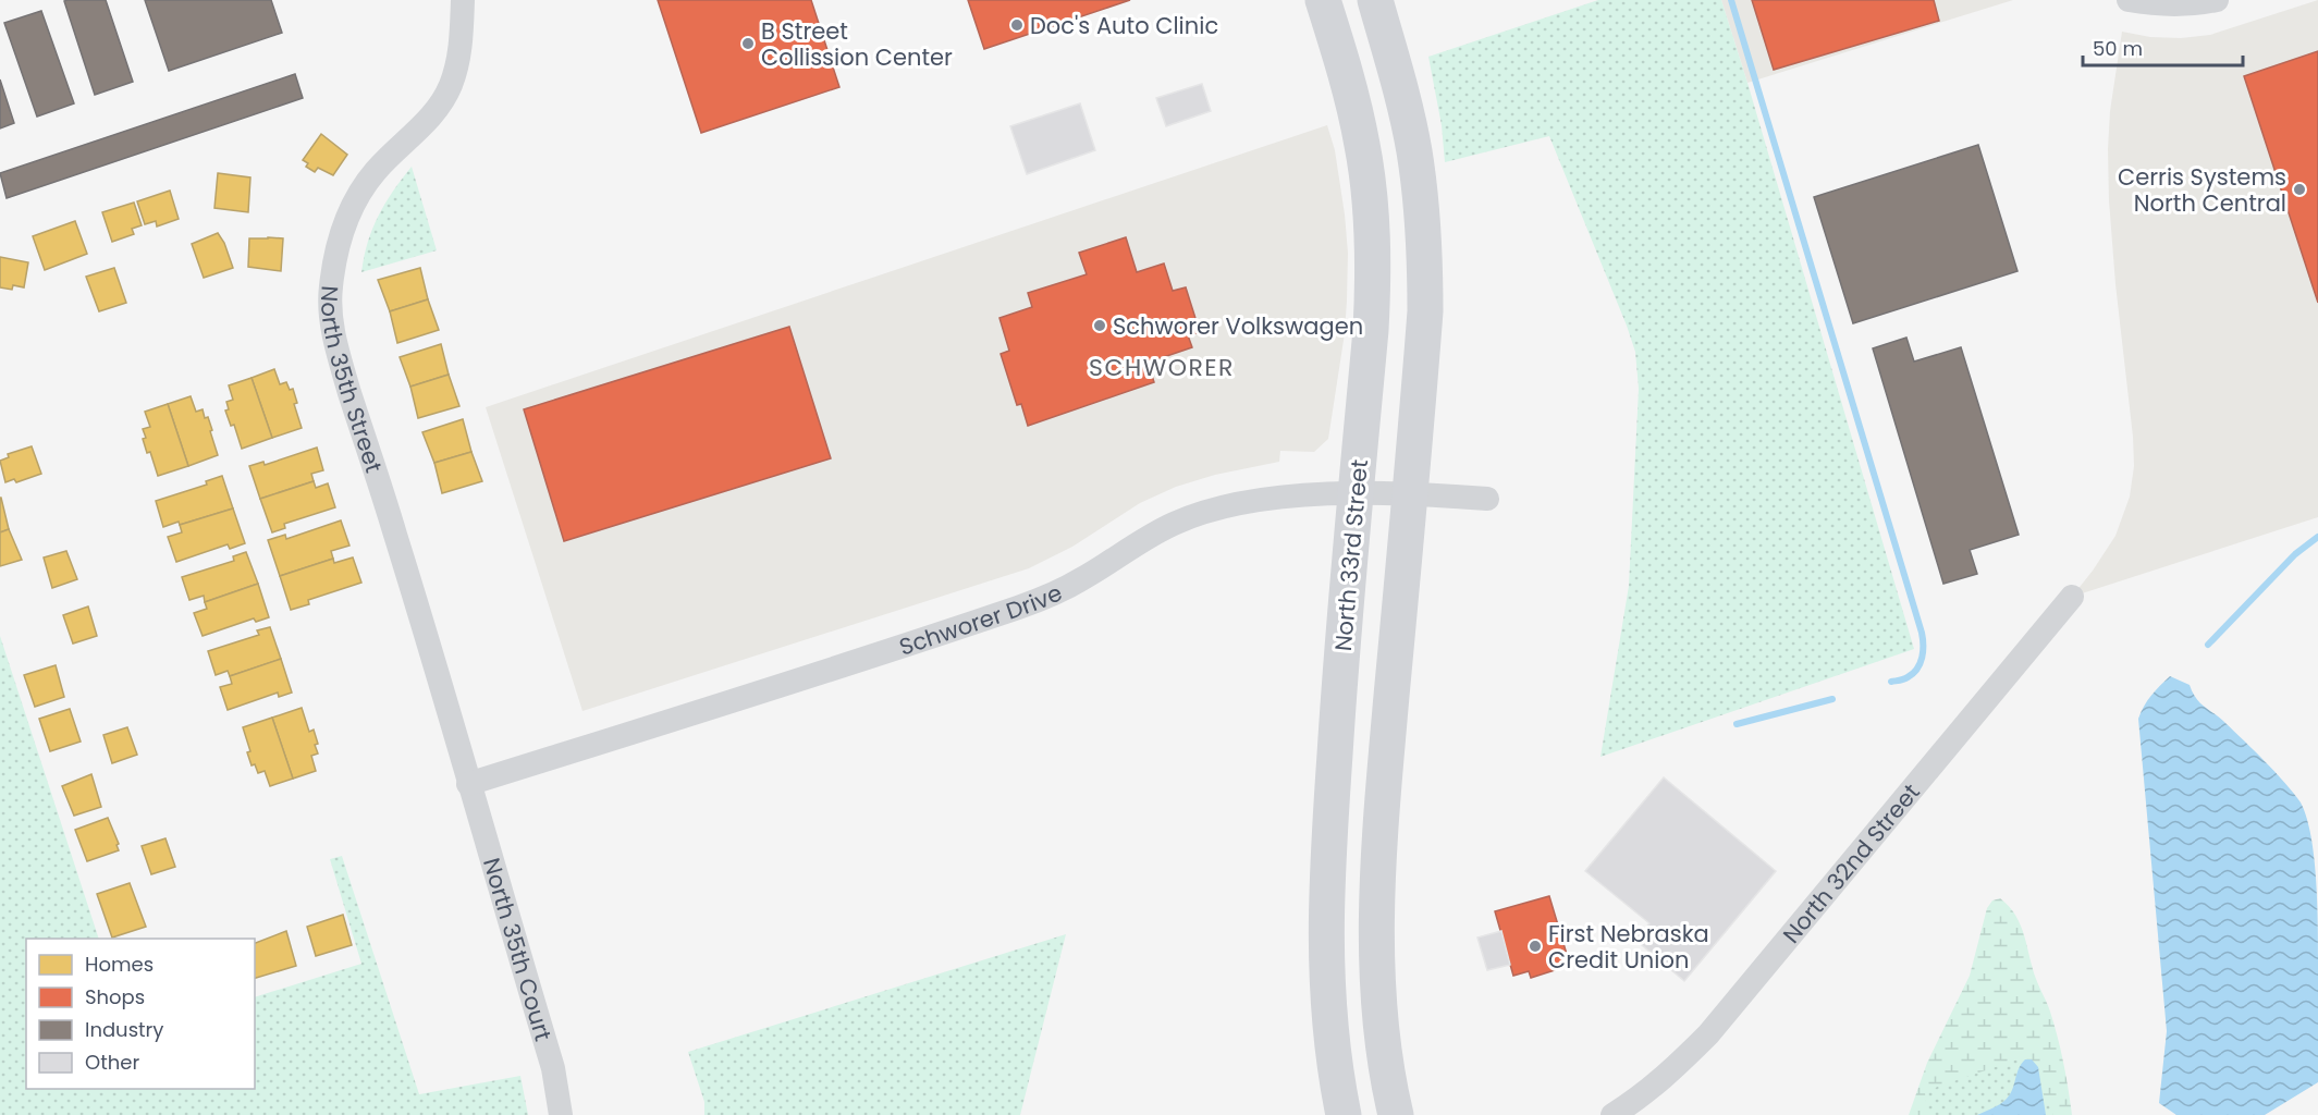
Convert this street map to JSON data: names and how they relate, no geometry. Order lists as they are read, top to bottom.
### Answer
{
  "streets": {
    "main road": ["North 33rd Street"],
    "street": [
      "North 35th Street",
      "Schworer Drive",
      "North 32nd Street",
      "North 35th Court"
    ]
  },
  "crossings": [
    ["North 35th Street", "Schworer Drive"],
    ["North 35th Street", "North 35th Court"],
    ["North 33rd Street", "Schworer Drive"],
    ["Schworer Drive", "North 35th Court"]
  ],
  "districts": ["SCHWORER"],
  "places": [
    "Doc's Auto Clinic",
    "B Street Collission Center",
    "Cerris Systems North Central",
    "Schworer Volkswagen",
    "First Nebraska Credit Union"
  ],
  "legend": [
    "Homes",
    "Shops",
    "Industry",
    "Other"
  ],
  "scale_bar": "50 m"
}
